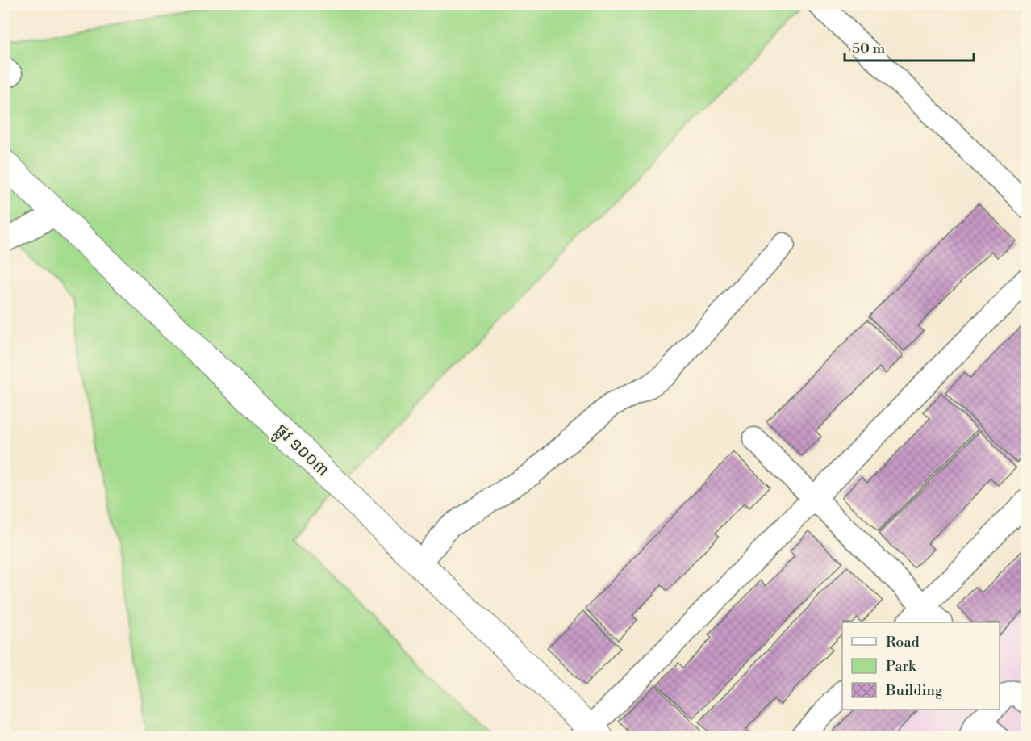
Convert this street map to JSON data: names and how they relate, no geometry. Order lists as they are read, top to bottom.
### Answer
{
  "streets": {
    "main road": ["ផ្លូវ ១០០៣"]
  },
  "legend": ["Road", "Park", "Building"],
  "scale_bar": "50 m"
}
